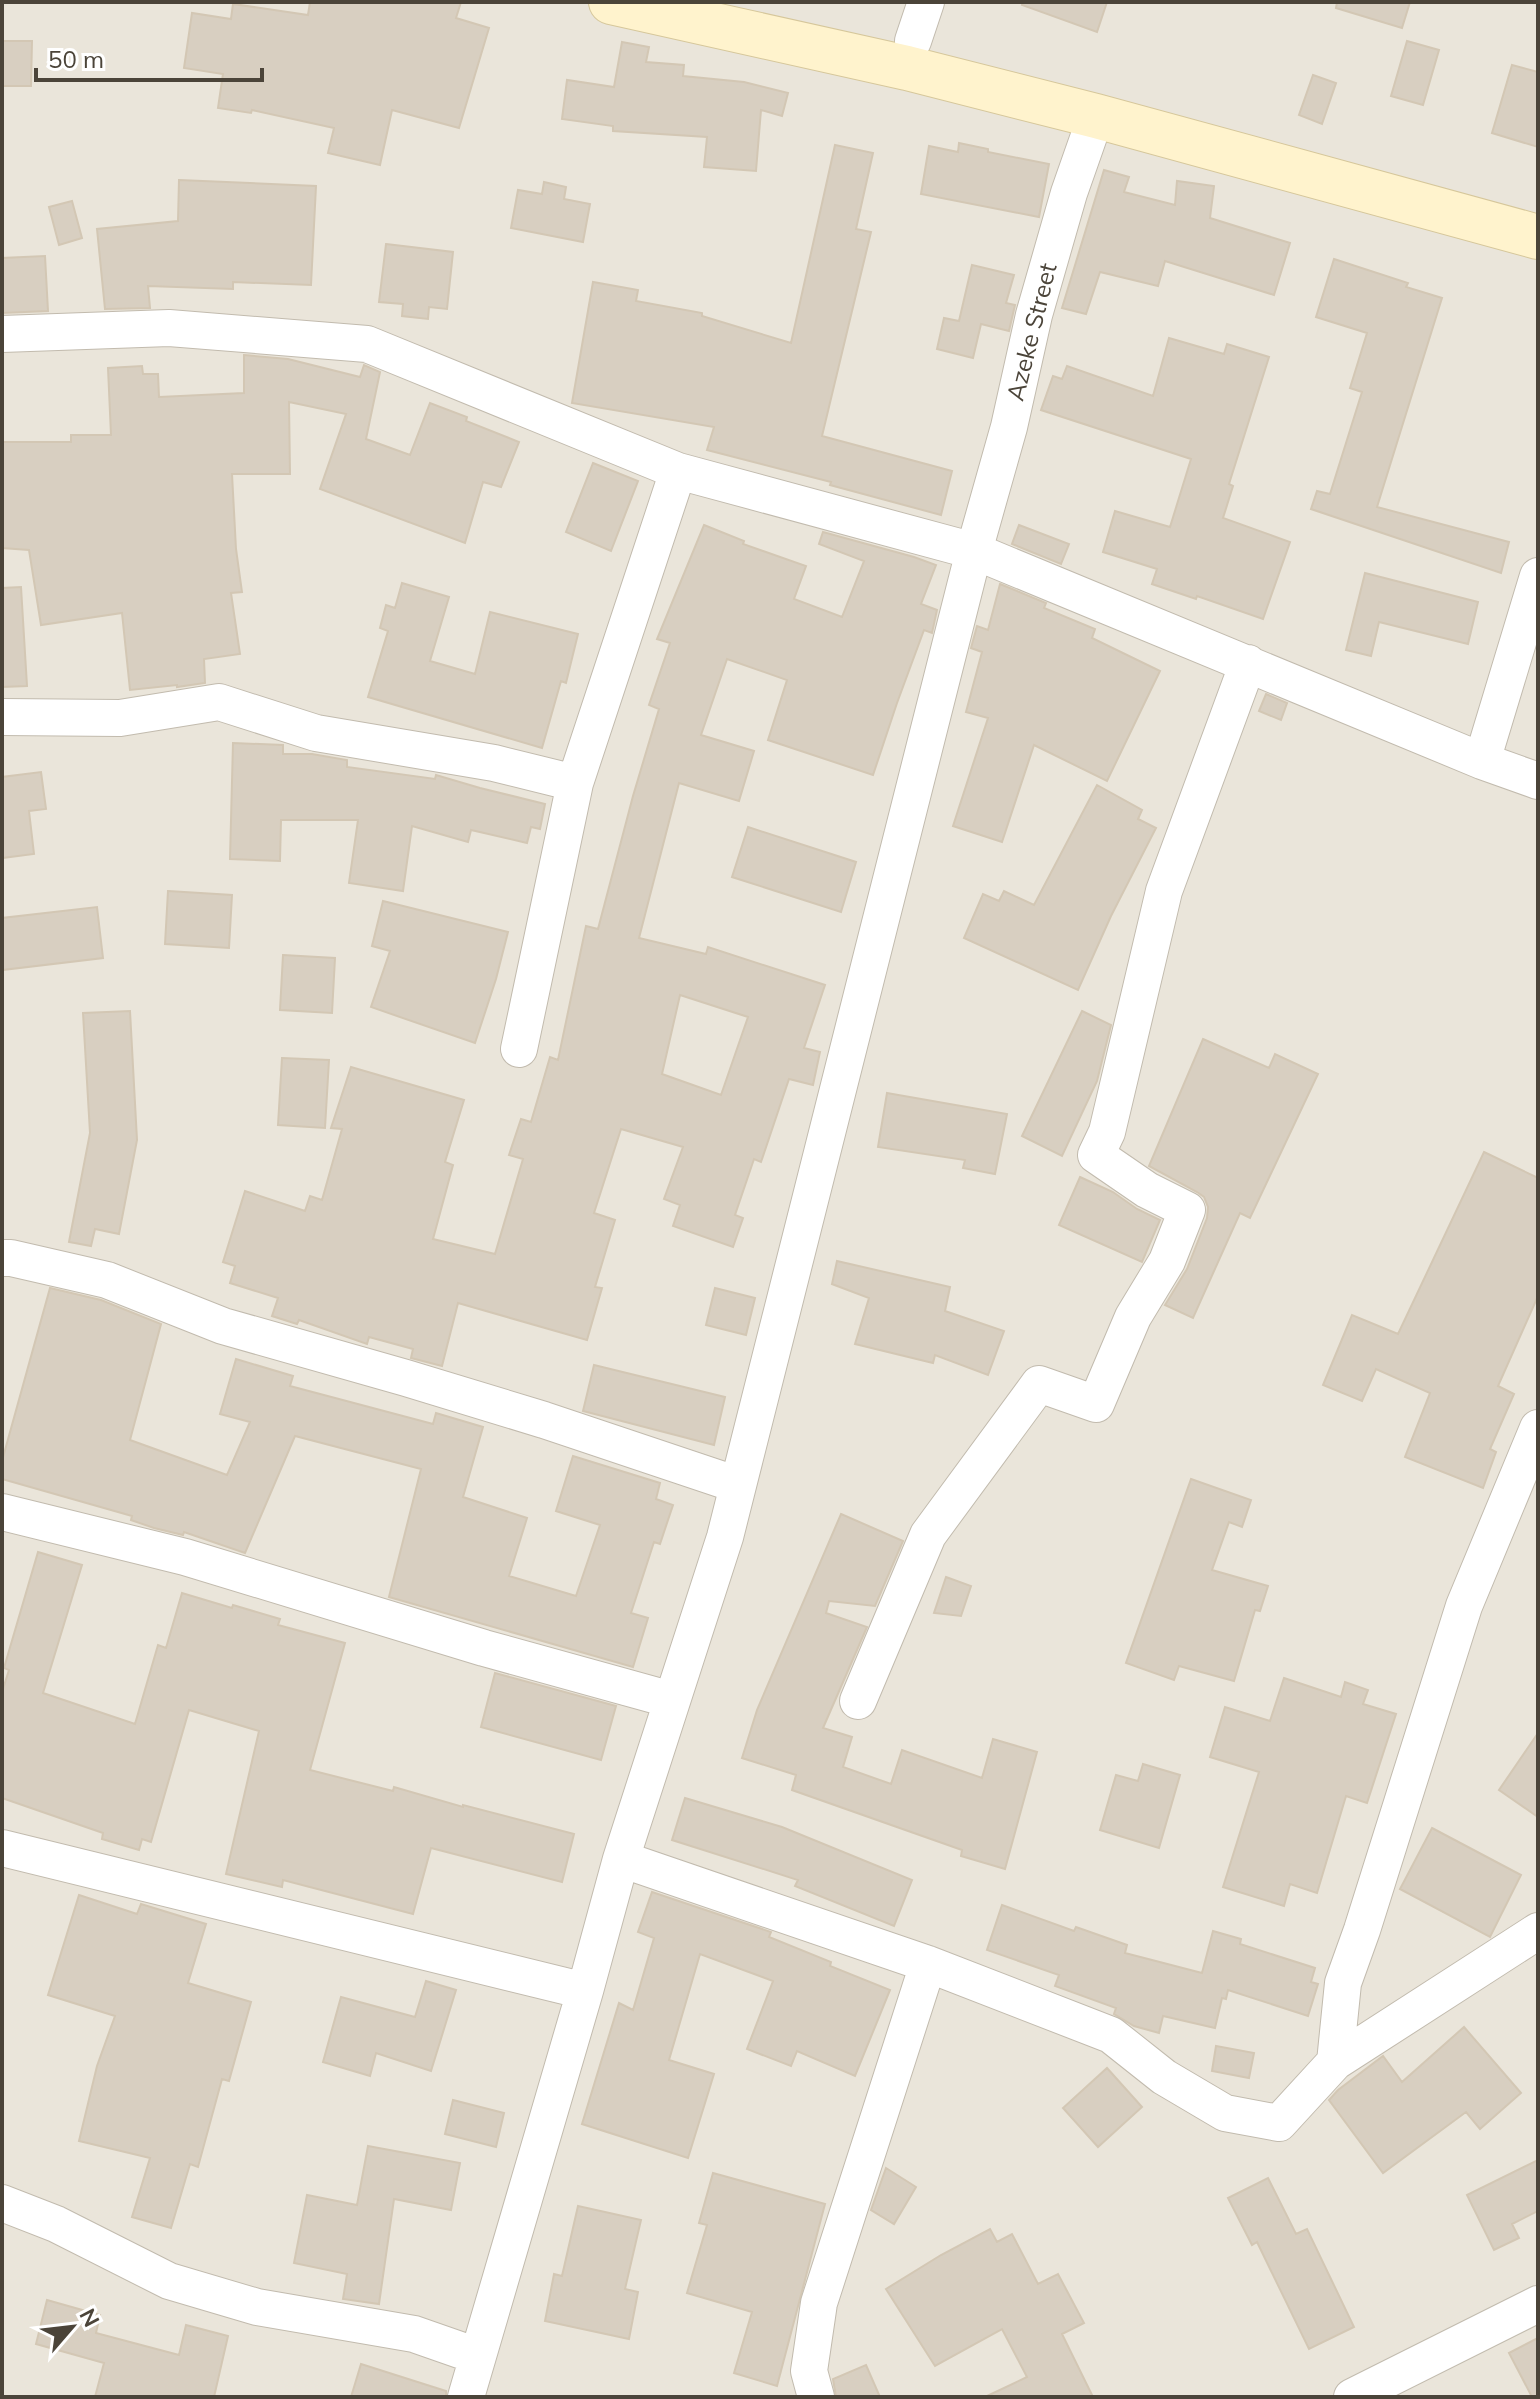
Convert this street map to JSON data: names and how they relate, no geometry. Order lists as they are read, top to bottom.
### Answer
{
  "streets": {
    "street": ["Azeke Street"]
  },
  "scale_bar": "50 m",
  "north": "top right"
}
